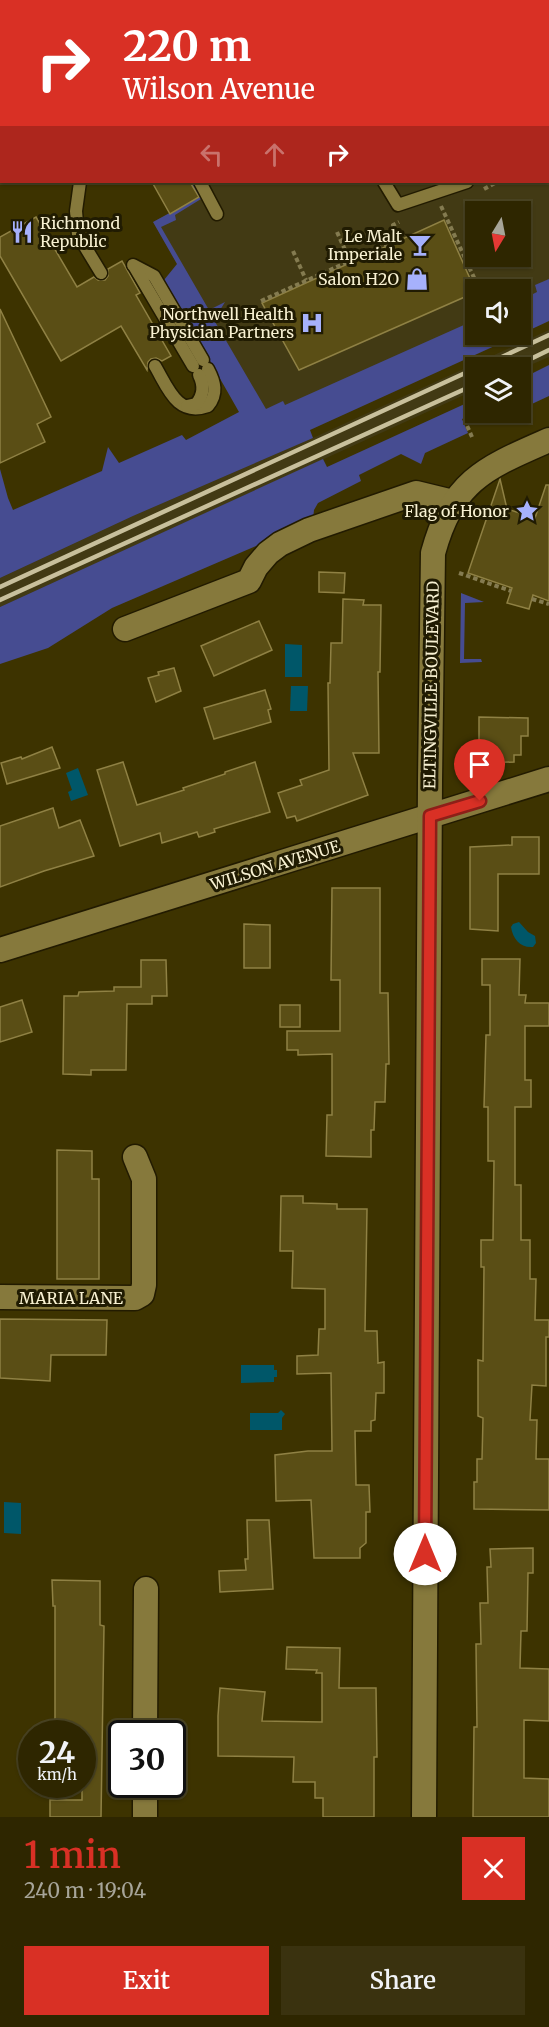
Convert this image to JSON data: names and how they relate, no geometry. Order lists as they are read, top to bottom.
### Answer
{
  "streets": {
    "street": ["ELTINGVILLE BOULEVARD", "WILSON AVENUE", "MARIA LANE"]
  },
  "crossings": [
    ["ELTINGVILLE BOULEVARD", "WILSON AVENUE"]
  ],
  "places": {
    "restaurant": ["Richmond Republic"],
    "bar": ["Le Malt Imperiale"],
    "shop": ["Salon H2O"],
    "hospital": ["Northwell Health Physician Partners"],
    "place": ["Flag of Honor"]
  },
  "north": "bottom",
  "page": {
    "turn": ["220 m", "Wilson Avenue"],
    "speed": "24 km/h",
    "limit": "30",
    "heading": ["1 min", "240 m · 19:04"],
    "buttons": ["Exit", "Share"]
  }
}
